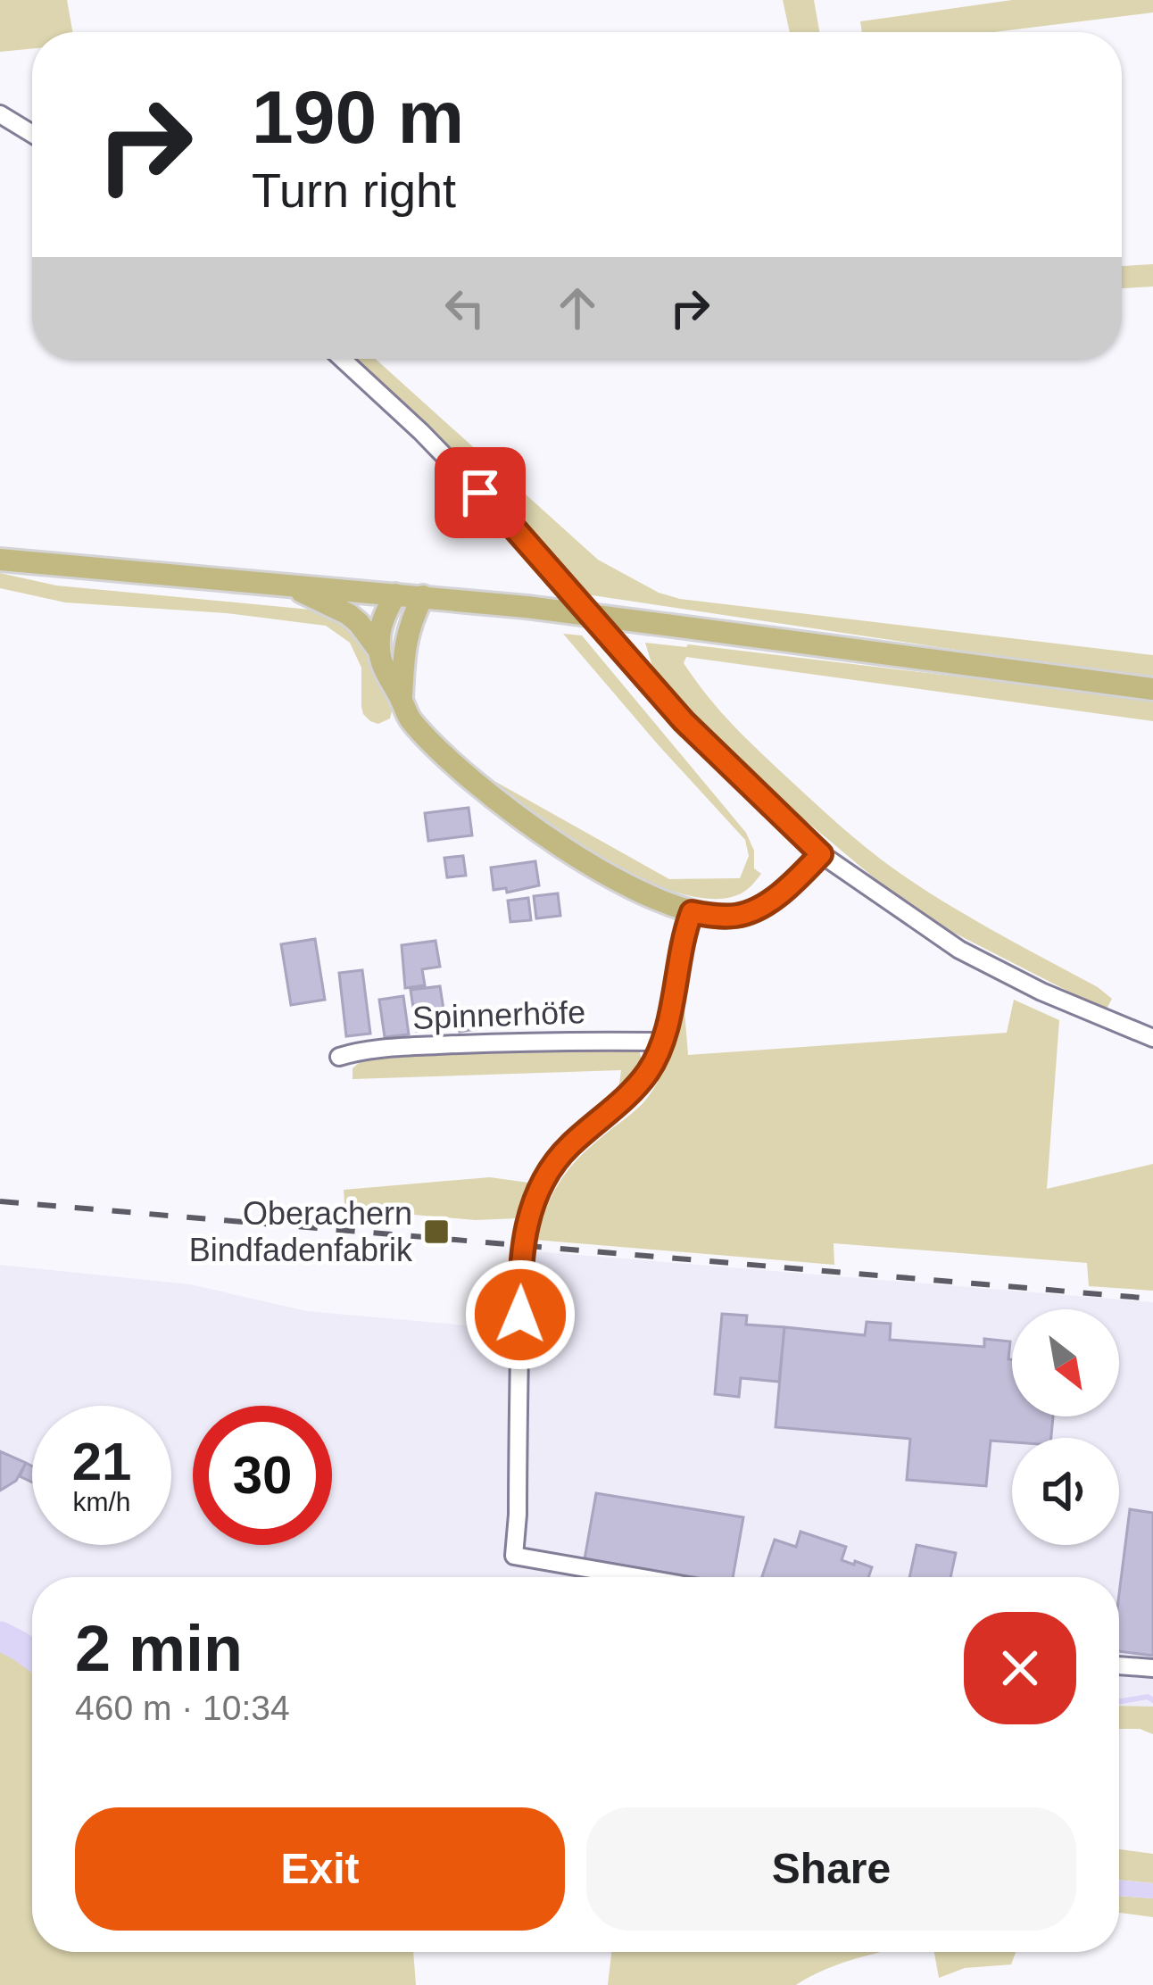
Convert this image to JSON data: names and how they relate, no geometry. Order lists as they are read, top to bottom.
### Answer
{
  "streets": {
    "street": ["Spinnerhöfe"]
  },
  "places": {
    "transit": ["Oberachern Bindfadenfabrik"]
  },
  "north": "bottom right",
  "page": {
    "turn": ["190 m", "Turn right"],
    "speed": "21 km/h",
    "limit": "30",
    "heading": ["2 min", "460 m · 10:34"],
    "buttons": ["Exit", "Share"]
  }
}
